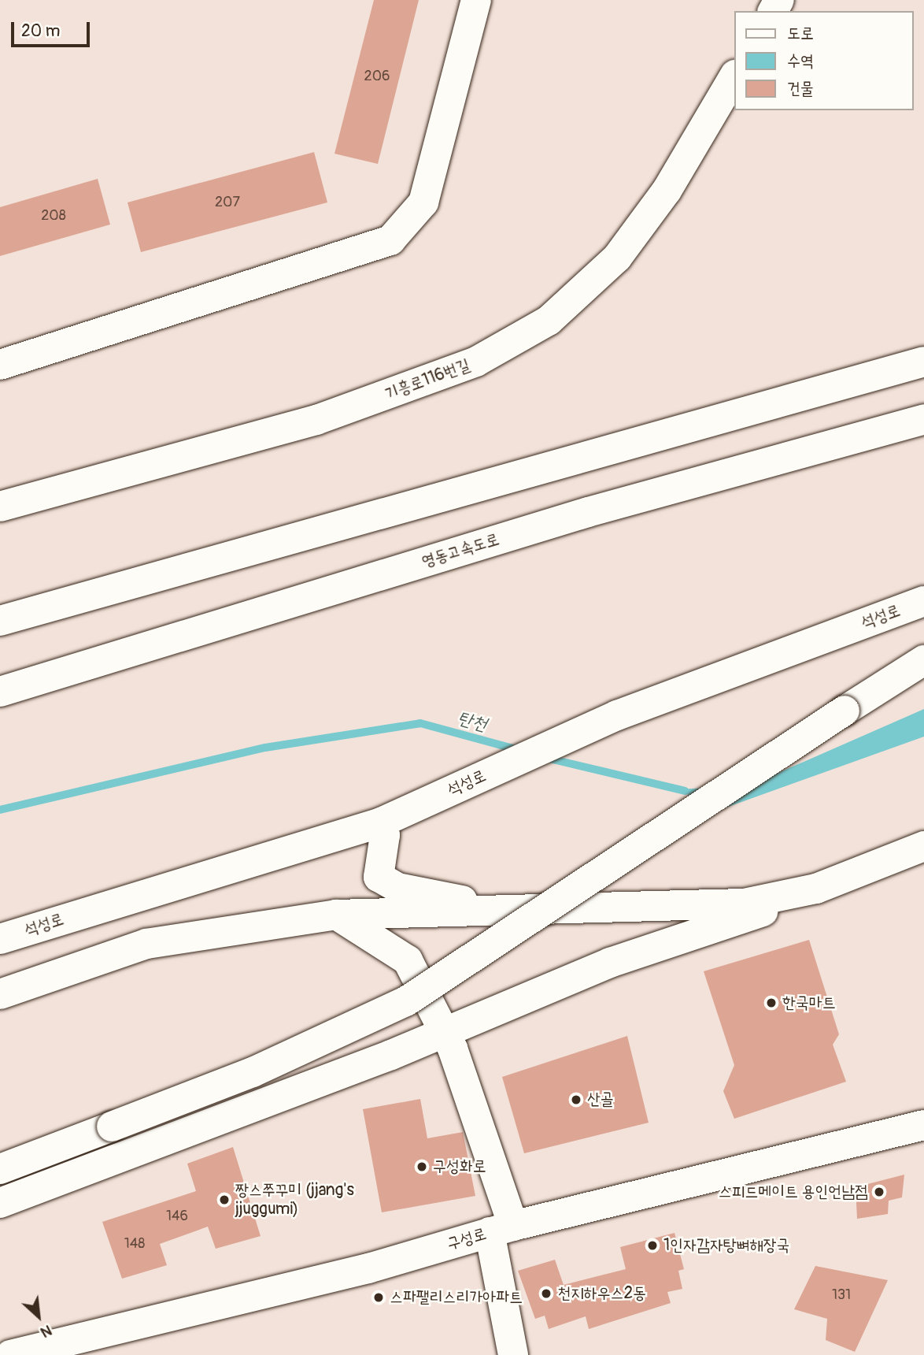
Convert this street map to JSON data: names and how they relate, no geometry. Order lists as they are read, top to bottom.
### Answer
{
  "streets": {
    "main road": [
      "기흥로116번길",
      "영동고속도로",
      "석성로",
      "구성로"
    ]
  },
  "water": ["탄천"],
  "places": [
    "한국마트",
    "산골",
    "구성화로",
    "스피드메이트 용인언남점",
    "짱스쭈꾸미 (jjang's jjuggumi)",
    "1인자감자탕뼈해장국",
    "천지하우스2동",
    "스파팰리스리가아파트"
  ],
  "house_numbers": [
    "206",
    "207",
    "208",
    "146",
    "148",
    "131"
  ],
  "legend": ["도로", "수역", "건물"],
  "scale_bar": "20 m",
  "north": "bottom right"
}
